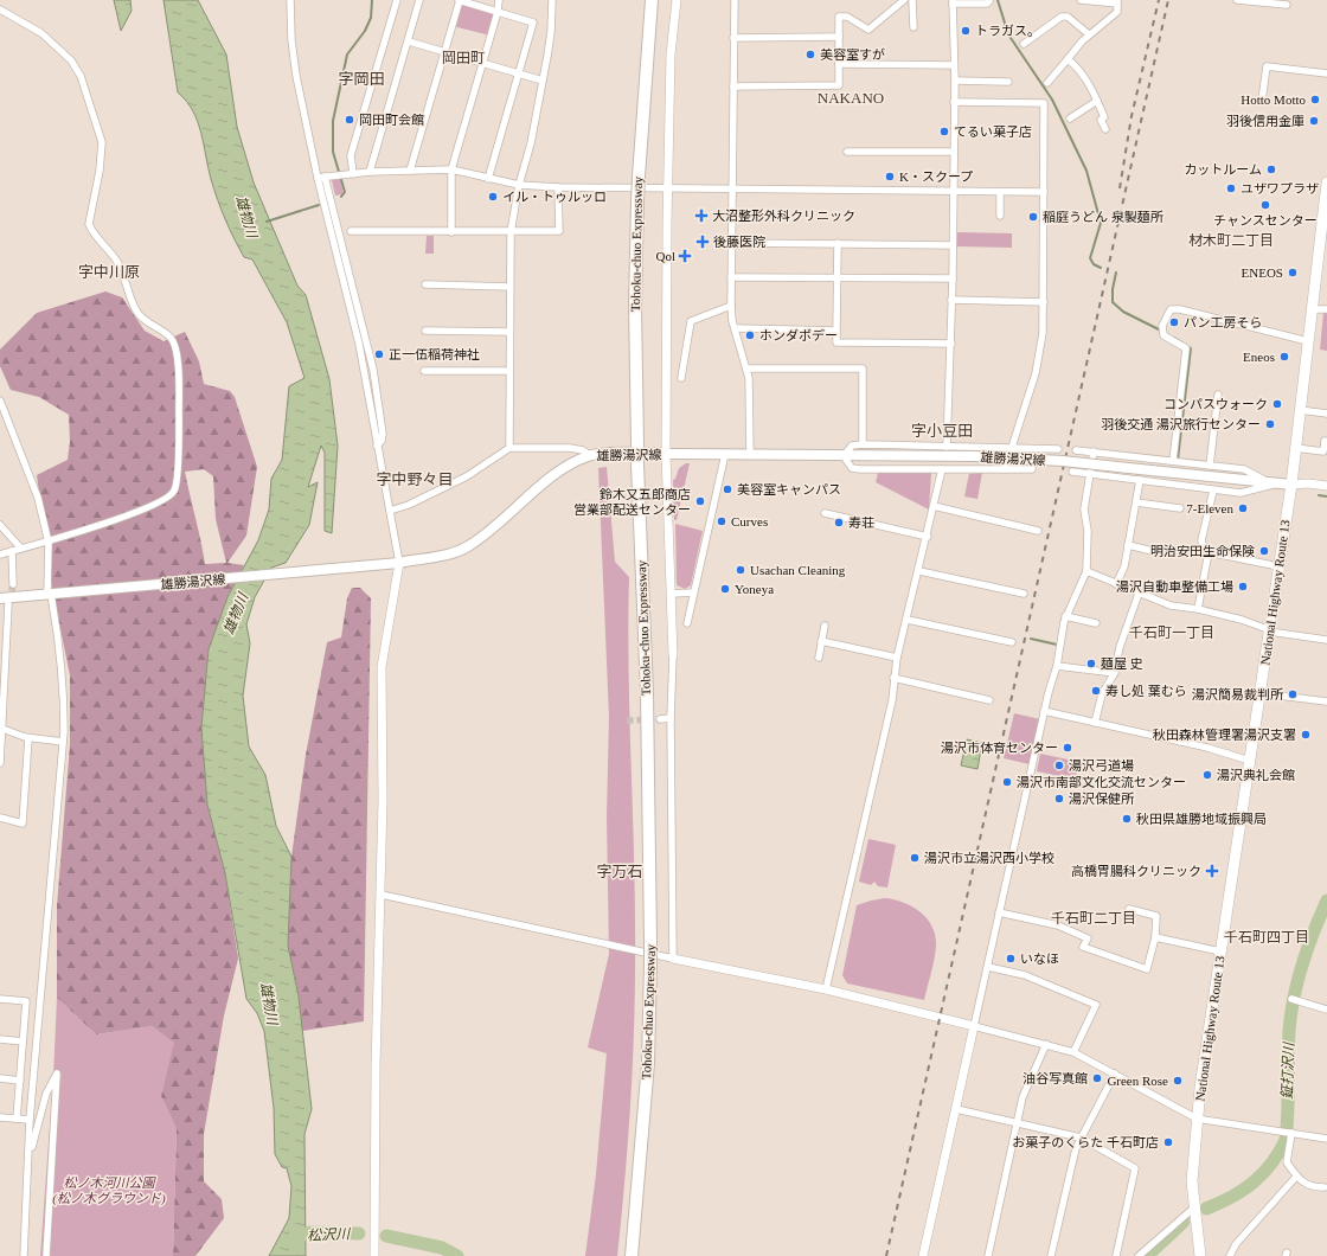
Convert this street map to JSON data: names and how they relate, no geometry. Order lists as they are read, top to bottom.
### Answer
{
  "streets": {
    "highway": ["Tohoku-chuo Expressway", "National Highway Route 13"],
    "main road": ["雄勝湯沢線"]
  },
  "crossings": [
    ["雄勝湯沢線", "National Highway Route 13"]
  ],
  "districts": [
    "岡田町",
    "字岡田",
    "NAKANO",
    "材木町二丁目",
    "字中川原",
    "字小豆田",
    "字中野々目",
    "千石町一丁目",
    "字万石",
    "千石町二丁目",
    "千石町四丁目"
  ],
  "water": ["雄物川", "鉦打沢川", "松沢川"],
  "parks": ["松ノ木河川公園 (松ノ木グラウンド)"],
  "places": {
    "other": [
      "トラガス。",
      "美容室すが",
      "Hotto Motto",
      "岡田町会館",
      "羽後信用金庫",
      "てるい菓子店",
      "カットルーム",
      "K・スクープ",
      "ユザワプラザ",
      "イル・トゥルッロ",
      "チャンスセンター",
      "稲庭うどん 泉製麺所",
      "ENEOS",
      "パン工房そら",
      "ホンダボデー",
      "正一伍稲荷神社",
      "Eneos",
      "コンパスウォーク",
      "羽後交通 湯沢旅行センター",
      "美容室キャンパス",
      "鈴木又五郎商店 営業部配送センター",
      "7-Eleven",
      "Curves",
      "寿荘",
      "明治安田生命保険",
      "Usachan Cleaning",
      "湯沢自動車整備工場",
      "Yoneya",
      "麺屋 史",
      "寿し処 葉むら",
      "湯沢簡易裁判所",
      "秋田森林管理署湯沢支署",
      "湯沢市体育センター",
      "湯沢弓道場",
      "湯沢典礼会館",
      "湯沢市南部文化交流センター",
      "湯沢保健所",
      "秋田県雄勝地域振興局",
      "湯沢市立湯沢西小学校",
      "いなほ",
      "油谷写真館",
      "Green Rose",
      "お菓子のくらた 千石町店"
    ],
    "health": [
      "大沼整形外科クリニック",
      "後藤医院",
      "Qol",
      "高橋胃腸科クリニック"
    ]
  }
}
